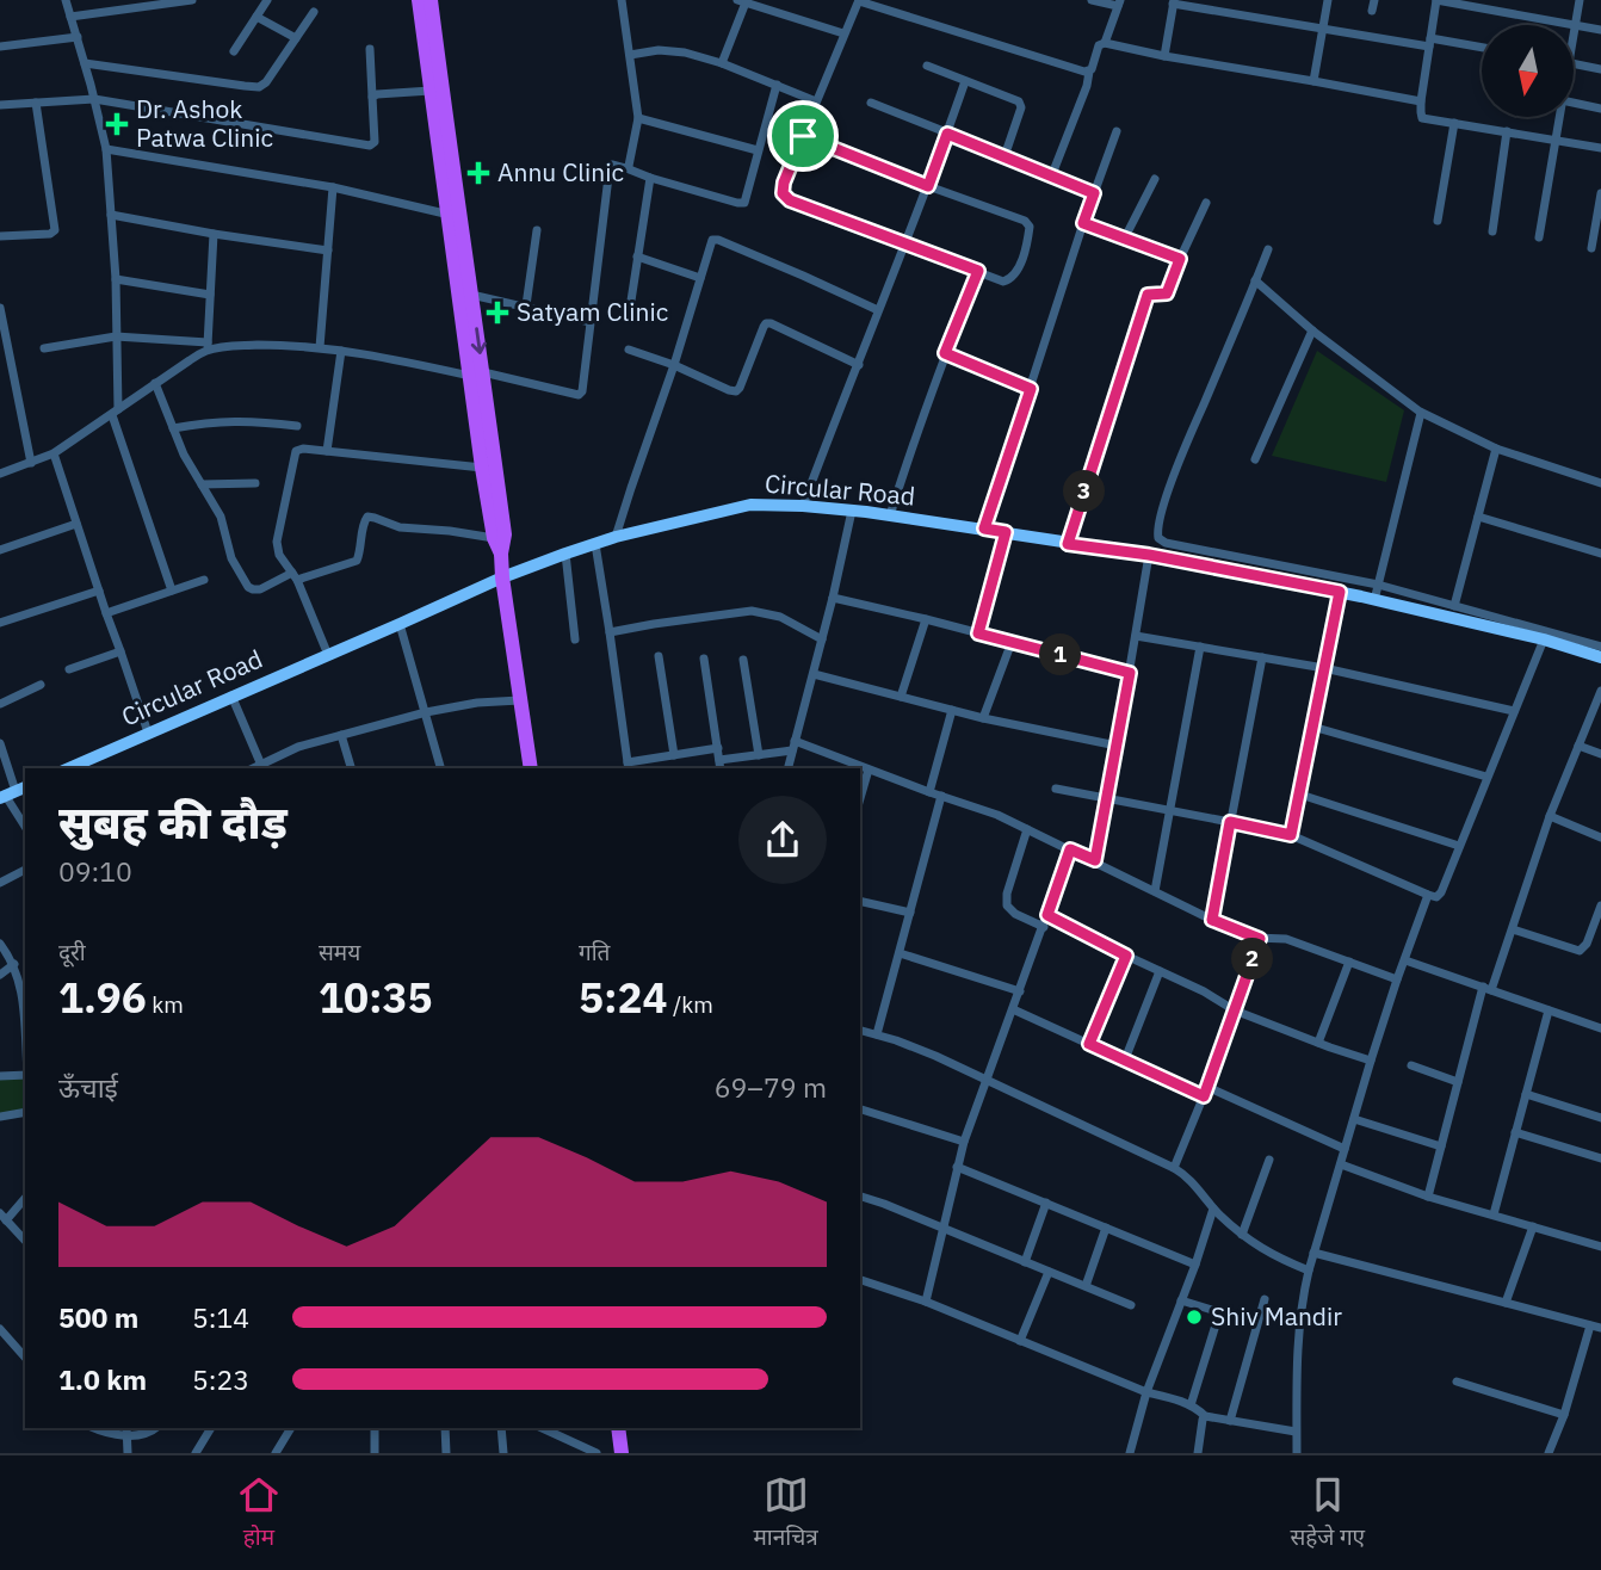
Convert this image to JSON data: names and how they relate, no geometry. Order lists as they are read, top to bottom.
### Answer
{
  "streets": {
    "main road": ["Circular Road"]
  },
  "places": {
    "health": ["Dr. Ashok Patwa Clinic", "Annu Clinic", "Satyam Clinic"],
    "other": ["Shiv Mandir"]
  },
  "north": "bottom",
  "page": {
    "pins": ["3", "1", "2"],
    "heading": ["सुबह की दौड़", "09:10"],
    "stats": [
      ["दूरी", "1.96 km"],
      ["समय", "10:35"],
      ["गति", "5:24 /km"]
    ],
    "chart": ["ऊँचाई", "69–79 m"],
    "list": [
      {
        "name": "500 m",
        "note": "5:14"
      },
      {
        "name": "1.0 km",
        "note": "5:23"
      }
    ],
    "tabs": ["होम", "मानचित्र", "सहेजे गए"]
  }
}
